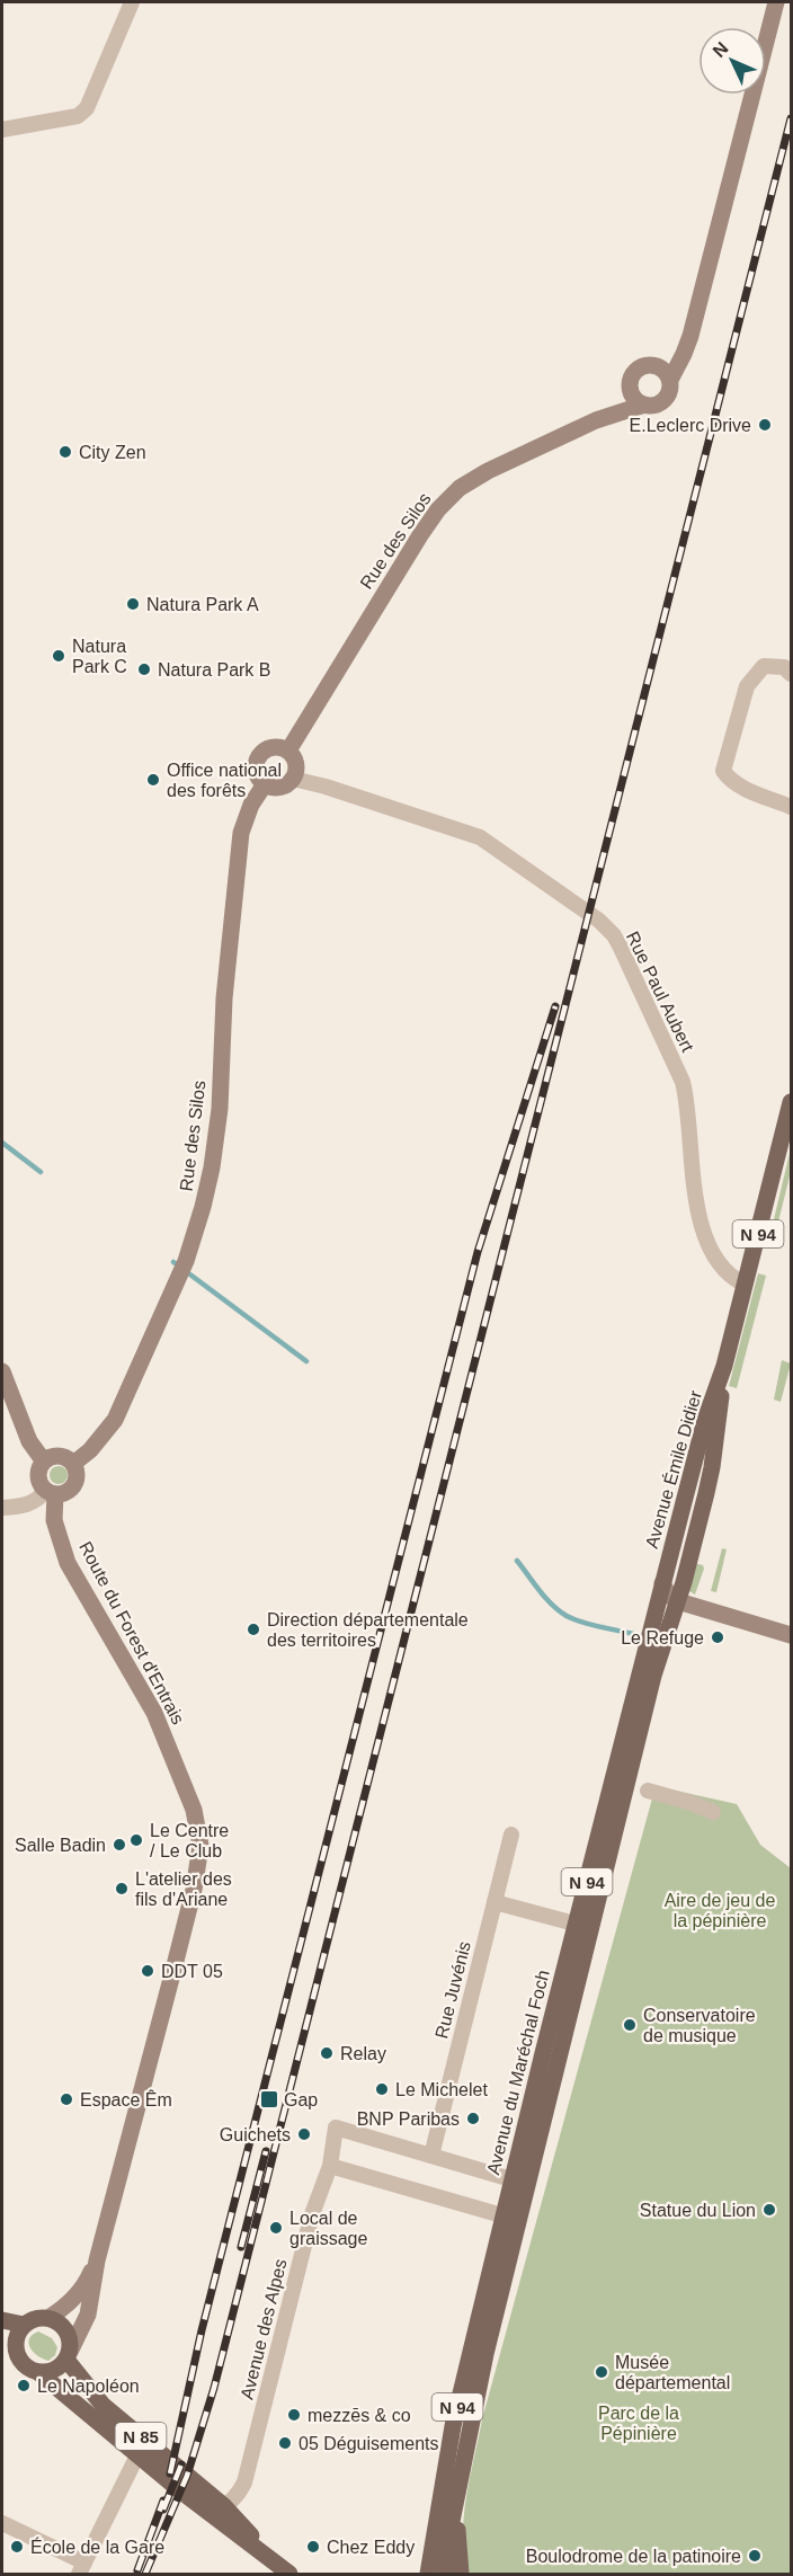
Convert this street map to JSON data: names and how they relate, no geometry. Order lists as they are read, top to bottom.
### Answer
{
  "streets": {
    "main road": [
      "N 94",
      "Avenue Émile Didier",
      "Avenue du Maréchal Foch",
      "N 85"
    ],
    "street": [
      "Rue des Silos",
      "Rue Paul Aubert",
      "Route du Forest d'Entrais",
      "Rue Juvénis",
      "Avenue des Alpes"
    ]
  },
  "crossings": [
    ["Rue des Silos", "Rue Paul Aubert"],
    ["Rue des Silos", "Route du Forest d'Entrais"],
    ["Rue Paul Aubert", "Avenue Émile Didier"],
    ["Avenue Émile Didier", "Avenue du Maréchal Foch"],
    ["Route du Forest d'Entrais", "N 85"],
    ["Rue Juvénis", "Avenue des Alpes"],
    ["Avenue des Alpes", "N 85"]
  ],
  "parks": ["Aire de jeu de la pépinière", "Parc de la Pépinière"],
  "places": {
    "other": [
      "E.Leclerc Drive",
      "City Zen",
      "Natura Park A",
      "Natura Park C",
      "Natura Park B",
      "Office national des forêts",
      "Direction départementale des territoires",
      "Le Refuge",
      "Le Centre / Le Club",
      "Salle Badin",
      "L'atelier des fils d'Ariane",
      "DDT 05",
      "Conservatoire de musique",
      "Relay",
      "Le Michelet",
      "Espace Êm",
      "BNP Paribas",
      "Guichets",
      "Statue du Lion",
      "Local de graissage",
      "Musée départemental",
      "Le Napoléon",
      "mezzēs & co",
      "05 Déguisements",
      "École de la Gare",
      "Chez Eddy",
      "Boulodrome de la patinoire"
    ],
    "transit": ["Gap"]
  },
  "north": "top left"
}
